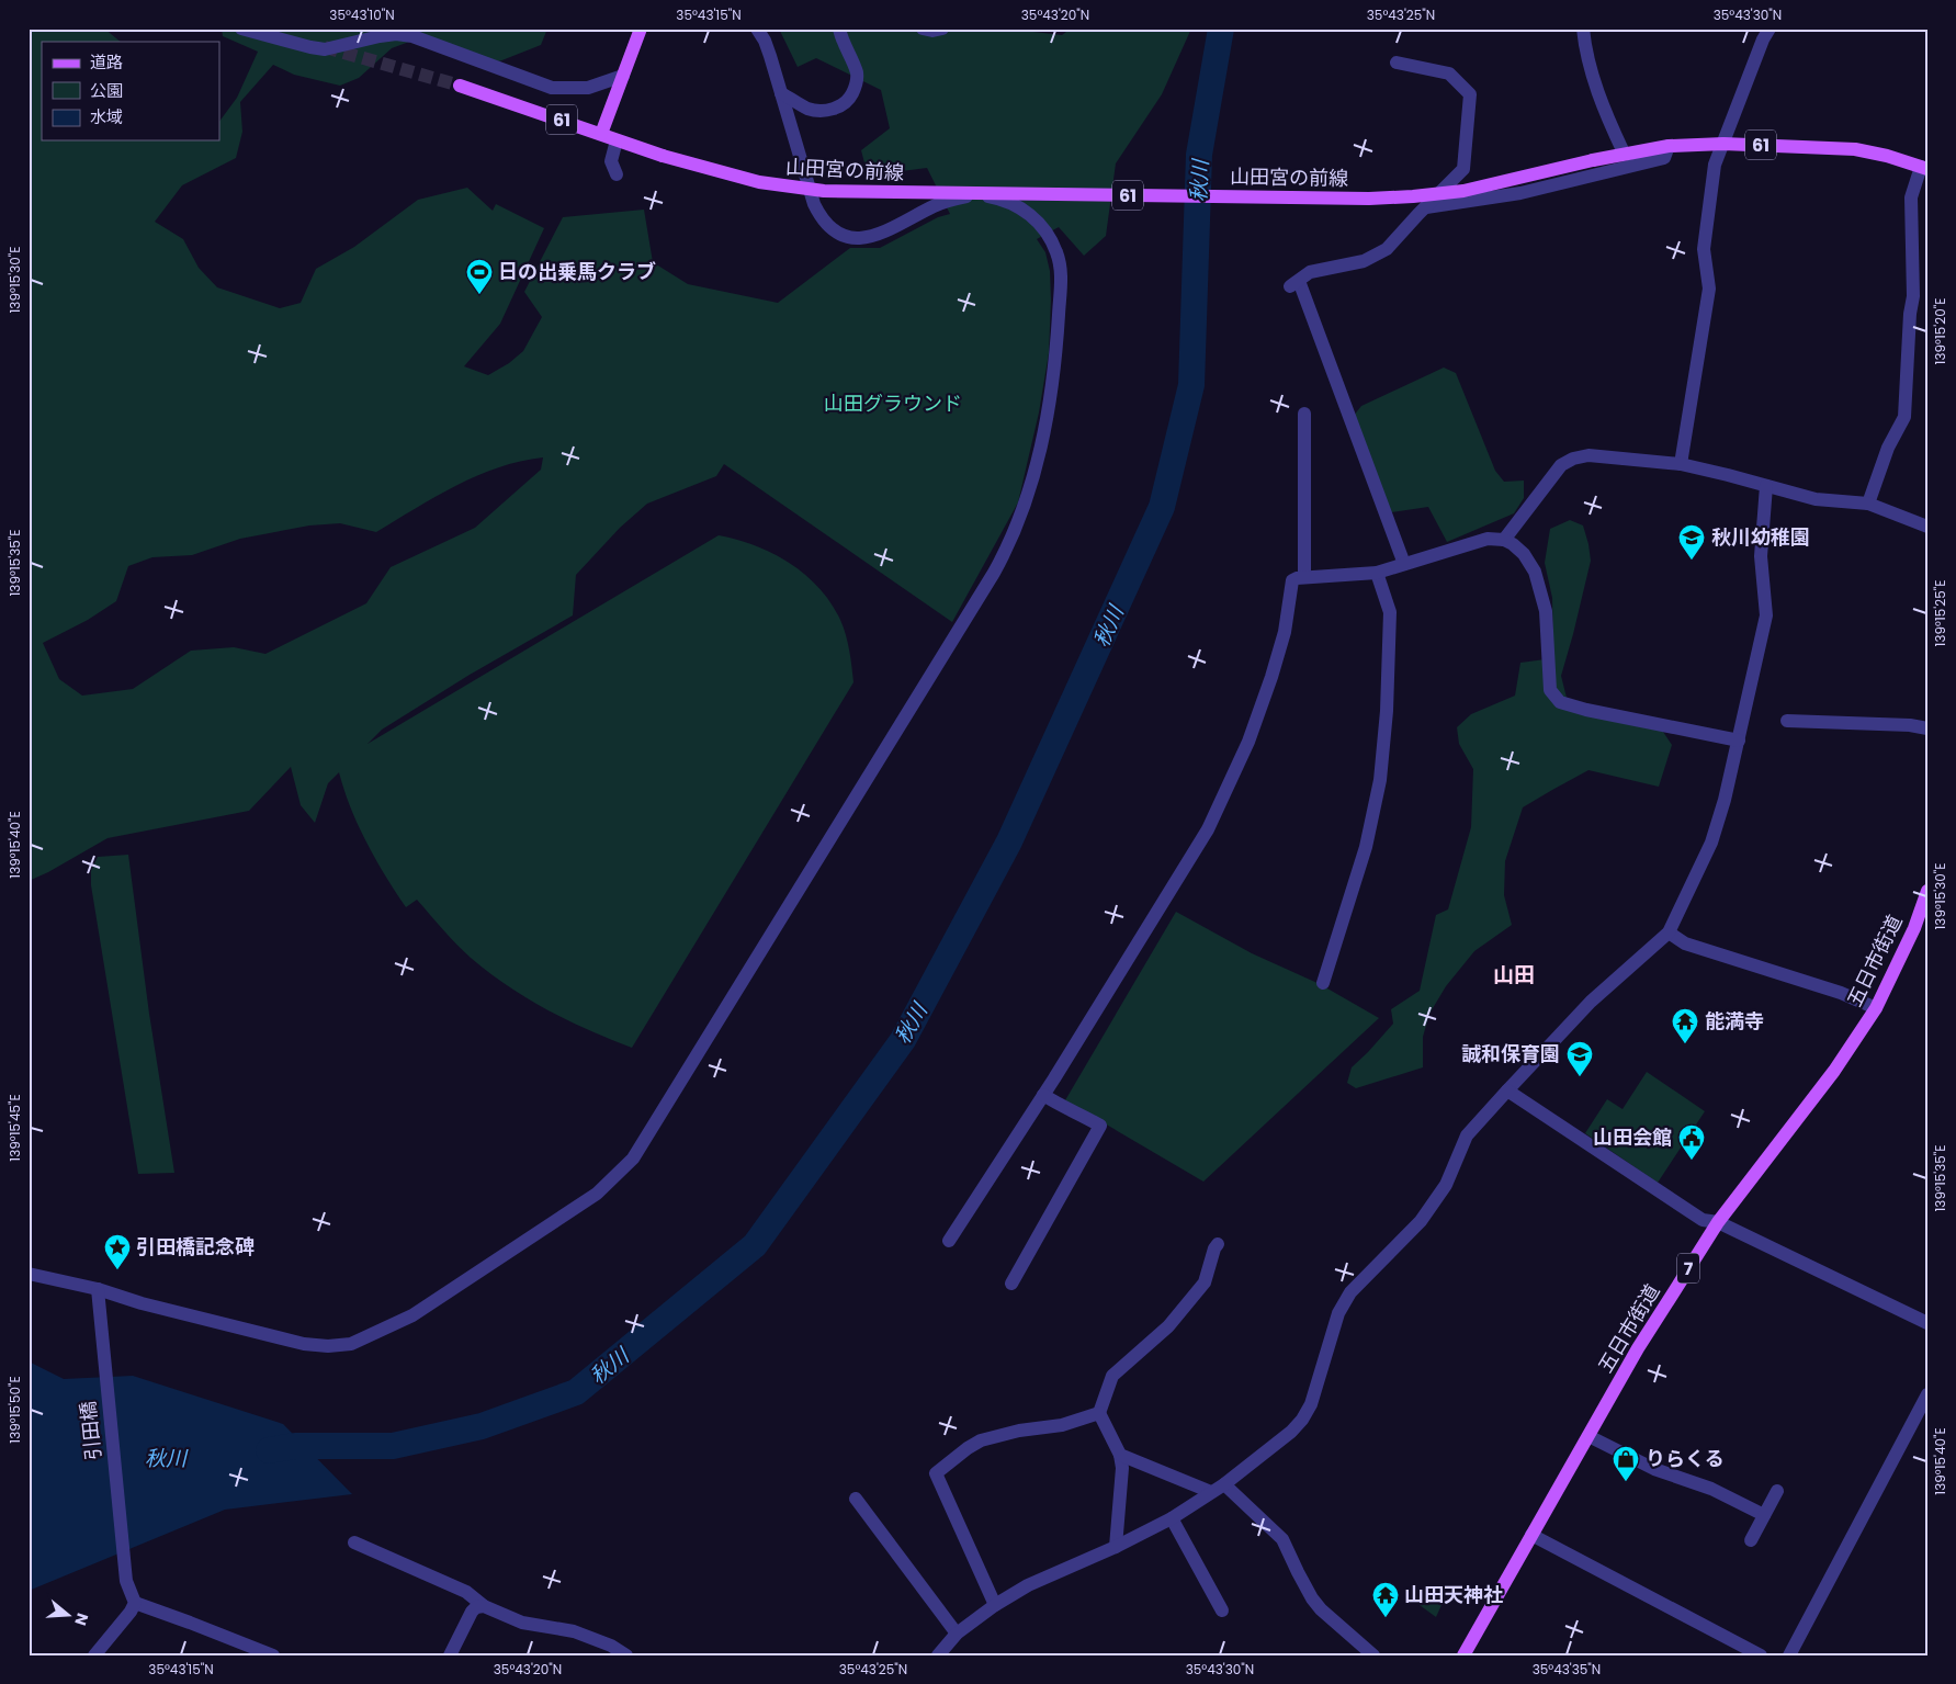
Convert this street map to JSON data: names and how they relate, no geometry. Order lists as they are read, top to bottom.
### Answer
{
  "streets": {
    "main road": [
      "61",
      "山田宮の前線",
      "五日市街道",
      "7"
    ],
    "street": ["引田橋"]
  },
  "crossings": [
    ["61", "山田宮の前線"]
  ],
  "districts": ["山田"],
  "water": ["秋川"],
  "parks": ["山田グラウンド"],
  "places": {
    "sports": ["日の出乗馬クラブ"],
    "school or university": ["秋川幼稚園", "誠和保育園"],
    "temple": ["能満寺", "山田天神社"],
    "public building": ["山田会館"],
    "place": ["引田橋記念碑"],
    "shop": ["りらくる"]
  },
  "legend": ["道路", "公園", "水域"],
  "north": "right",
  "coordinates": [
    "35°43'10\"N",
    "35°43'15\"N",
    "35°43'20\"N",
    "35°43'25\"N",
    "35°43'30\"N",
    "139°15'30\"E",
    "139°15'20\"E",
    "139°15'35\"E",
    "139°15'25\"E",
    "139°15'40\"E",
    "139°15'45\"E",
    "139°15'50\"E",
    "35°43'35\"N"
  ]
}
